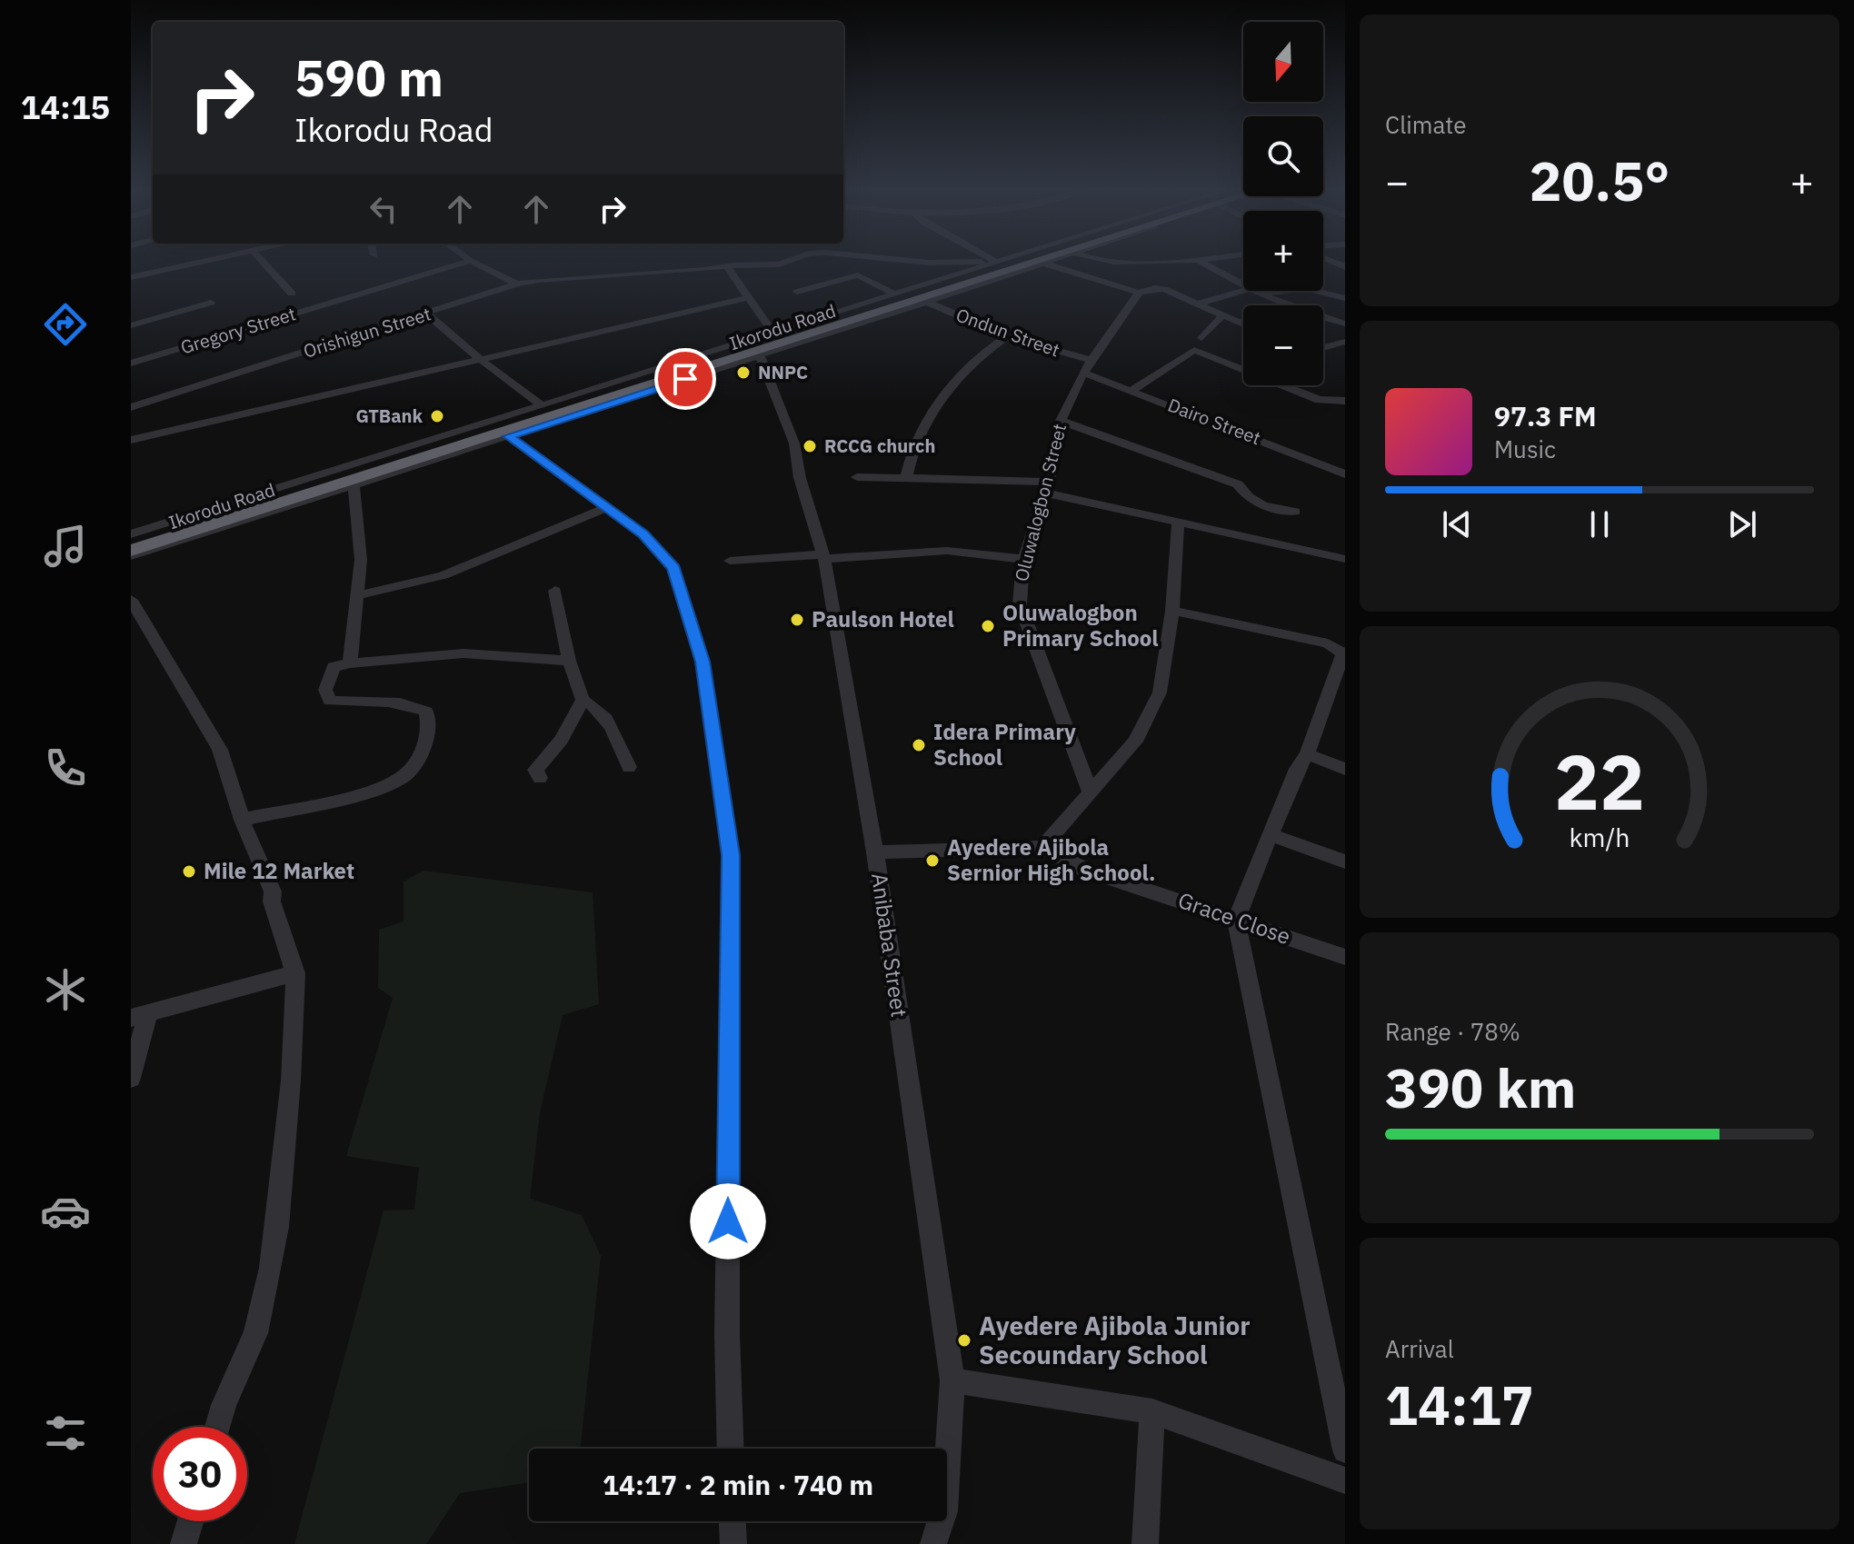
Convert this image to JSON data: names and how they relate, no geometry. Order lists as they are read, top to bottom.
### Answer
{
  "streets": {
    "highway": ["Ikorodu Road"],
    "street": [
      "Gregory Street",
      "Orishigun Street",
      "Ondun Street",
      "Dairo Street",
      "Oluwalogbon Street",
      "Grace Close",
      "Anibaba Street"
    ]
  },
  "crossings": [
    ["Ikorodu Road", "Orishigun Street"],
    ["Ikorodu Road", "Ondun Street"],
    ["Ikorodu Road", "Anibaba Street"],
    ["Ondun Street", "Dairo Street"],
    ["Ondun Street", "Oluwalogbon Street"],
    ["Dairo Street", "Oluwalogbon Street"]
  ],
  "places": [
    "NNPC",
    "GTBank",
    "RCCG church",
    "Paulson Hotel",
    "Oluwalogbon Primary School",
    "Idera Primary School",
    "Ayedere Ajibola Sernior High School.",
    "Mile 12 Market",
    "Ayedere Ajibola Junior Secoundary School"
  ],
  "north": "bottom",
  "page": {
    "tabs": "14:15",
    "tile": [
      "Climate",
      ["Range · 78%", "390 km"],
      ["Arrival", "14:17"]
    ],
    "map_buttons": ["+", "−"],
    "turn": ["590 m", "Ikorodu Road"],
    "heat": ["−", "20.5°", "+"],
    "song": ["97.3 FM", "Music"],
    "limit": "30",
    "trip": "14:17 · 2 min · 740 m",
    "gauge": ["22", "km/h"]
  }
}
